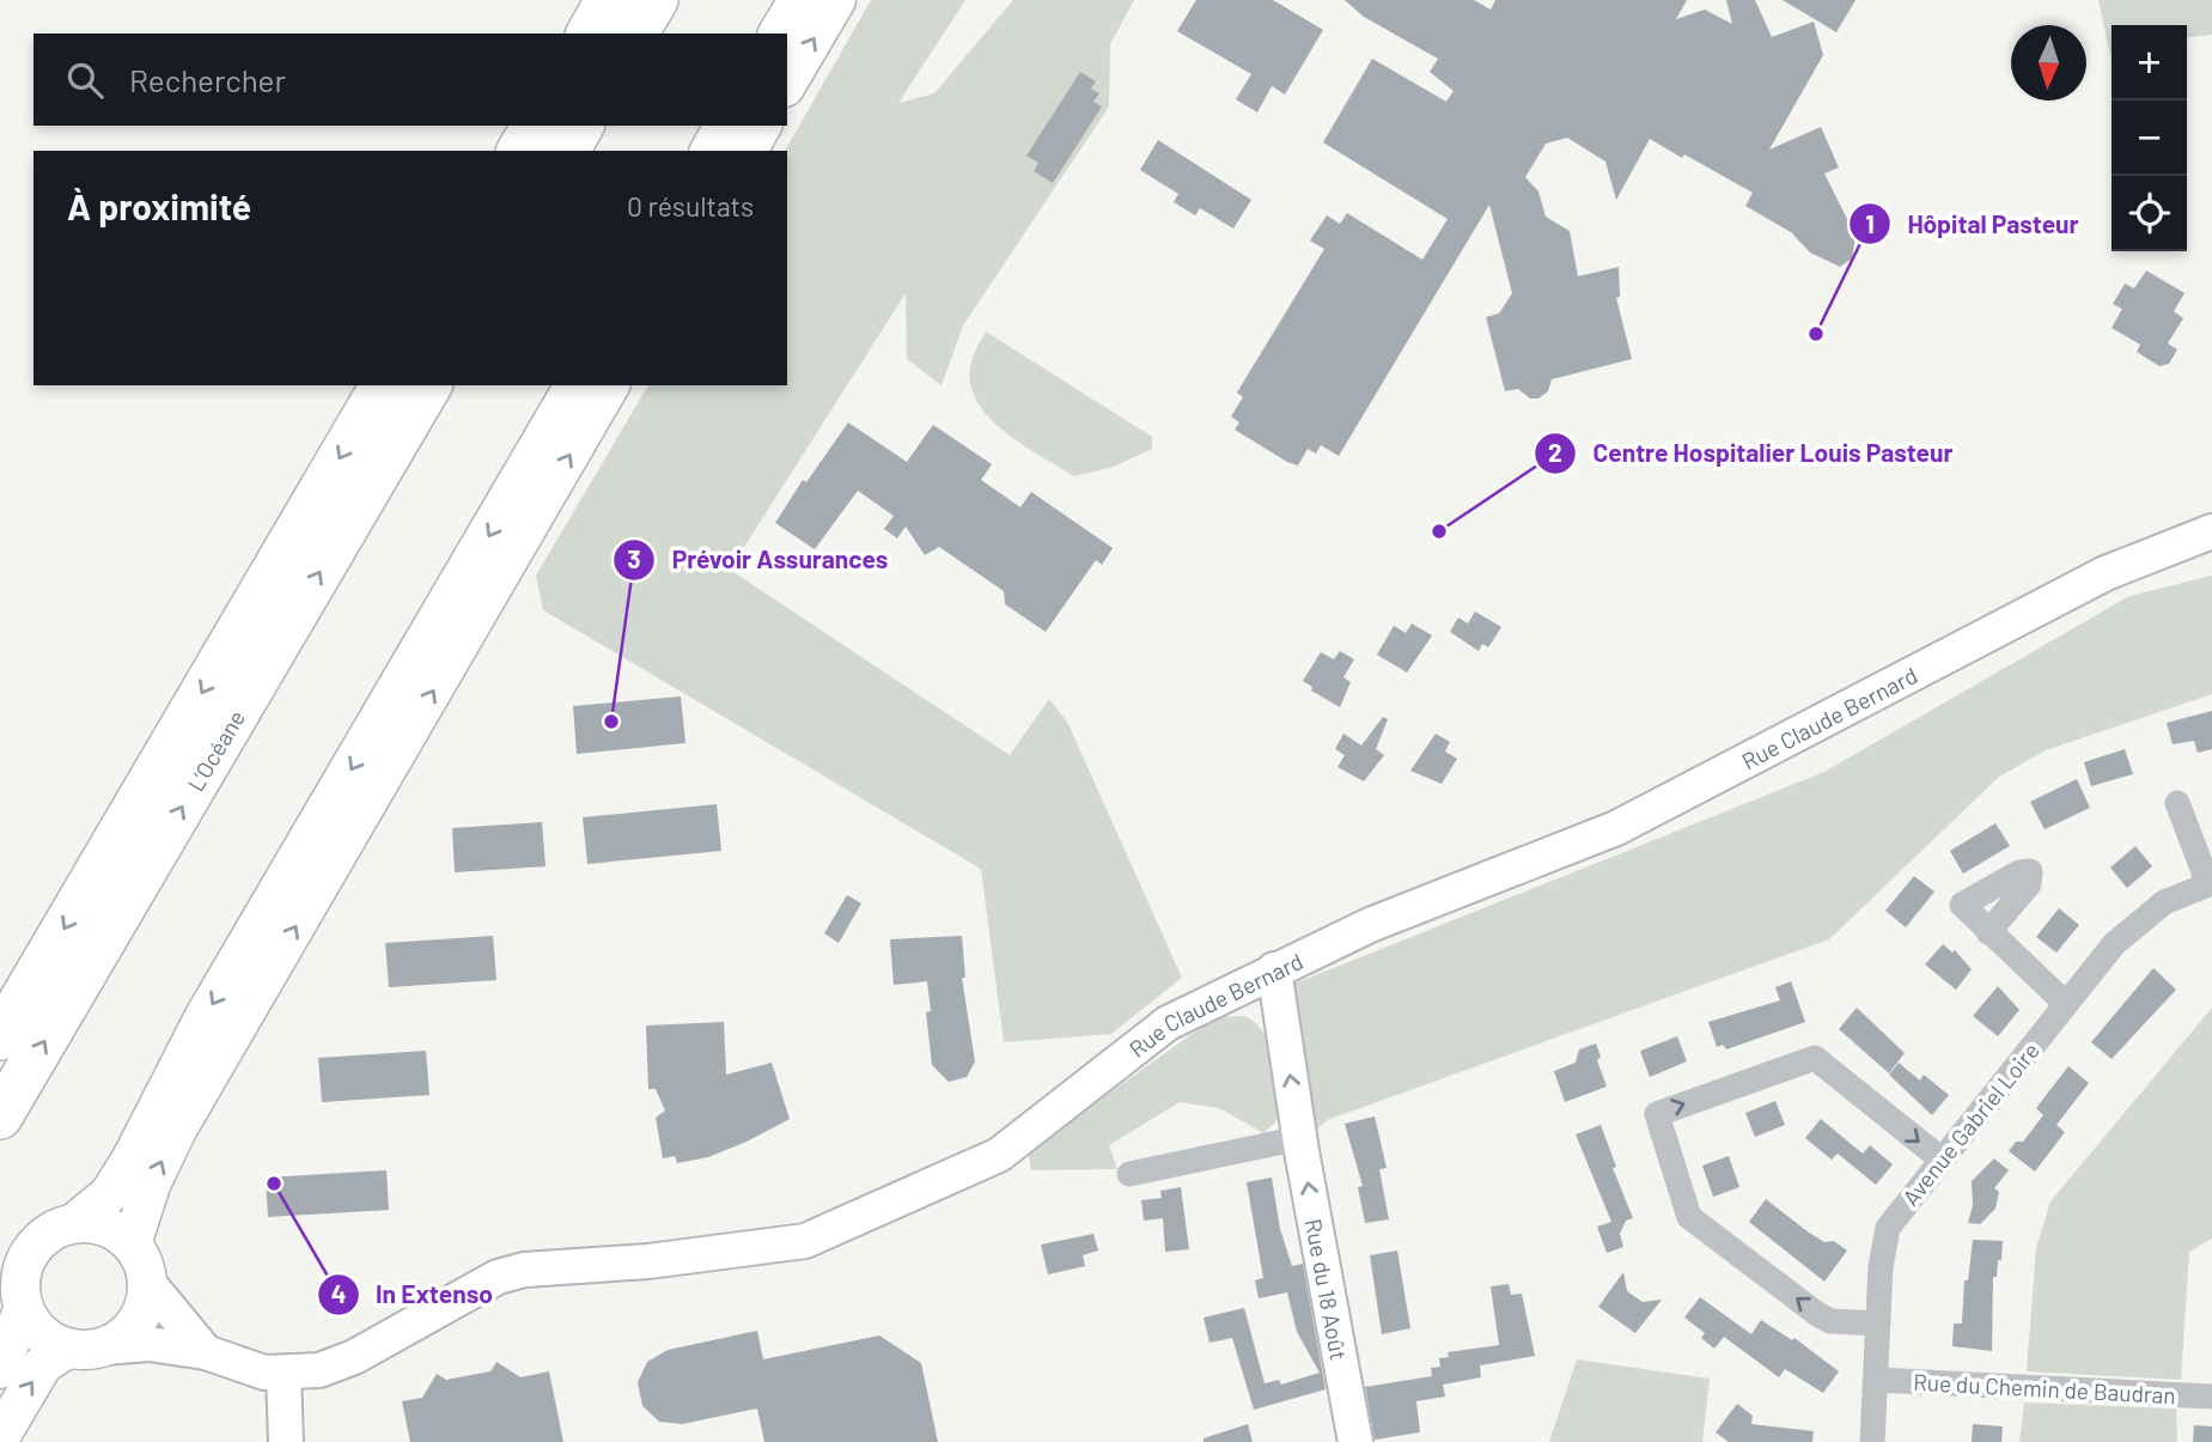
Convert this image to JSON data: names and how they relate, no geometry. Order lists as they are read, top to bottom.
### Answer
{
  "streets": {
    "highway": ["L’Océane"],
    "street": [
      "Rue Claude Bernard",
      "Avenue Gabriel Loire",
      "Rue du 18 Août",
      "Rue du Chemin de Baudran"
    ]
  },
  "crossings": [
    ["Rue Claude Bernard", "Rue du 18 Août"],
    ["Avenue Gabriel Loire", "Rue du Chemin de Baudran"]
  ],
  "one_way": ["Rue du 18 Août"],
  "places": [
    "Hôpital Pasteur",
    "Centre Hospitalier Louis Pasteur",
    "Prévoir Assurances",
    "In Extenso"
  ],
  "north": "bottom",
  "page": {
    "map_buttons": ["+", "−"],
    "search": "Rechercher",
    "heading": ["À proximité", "0 résultats"]
  }
}
